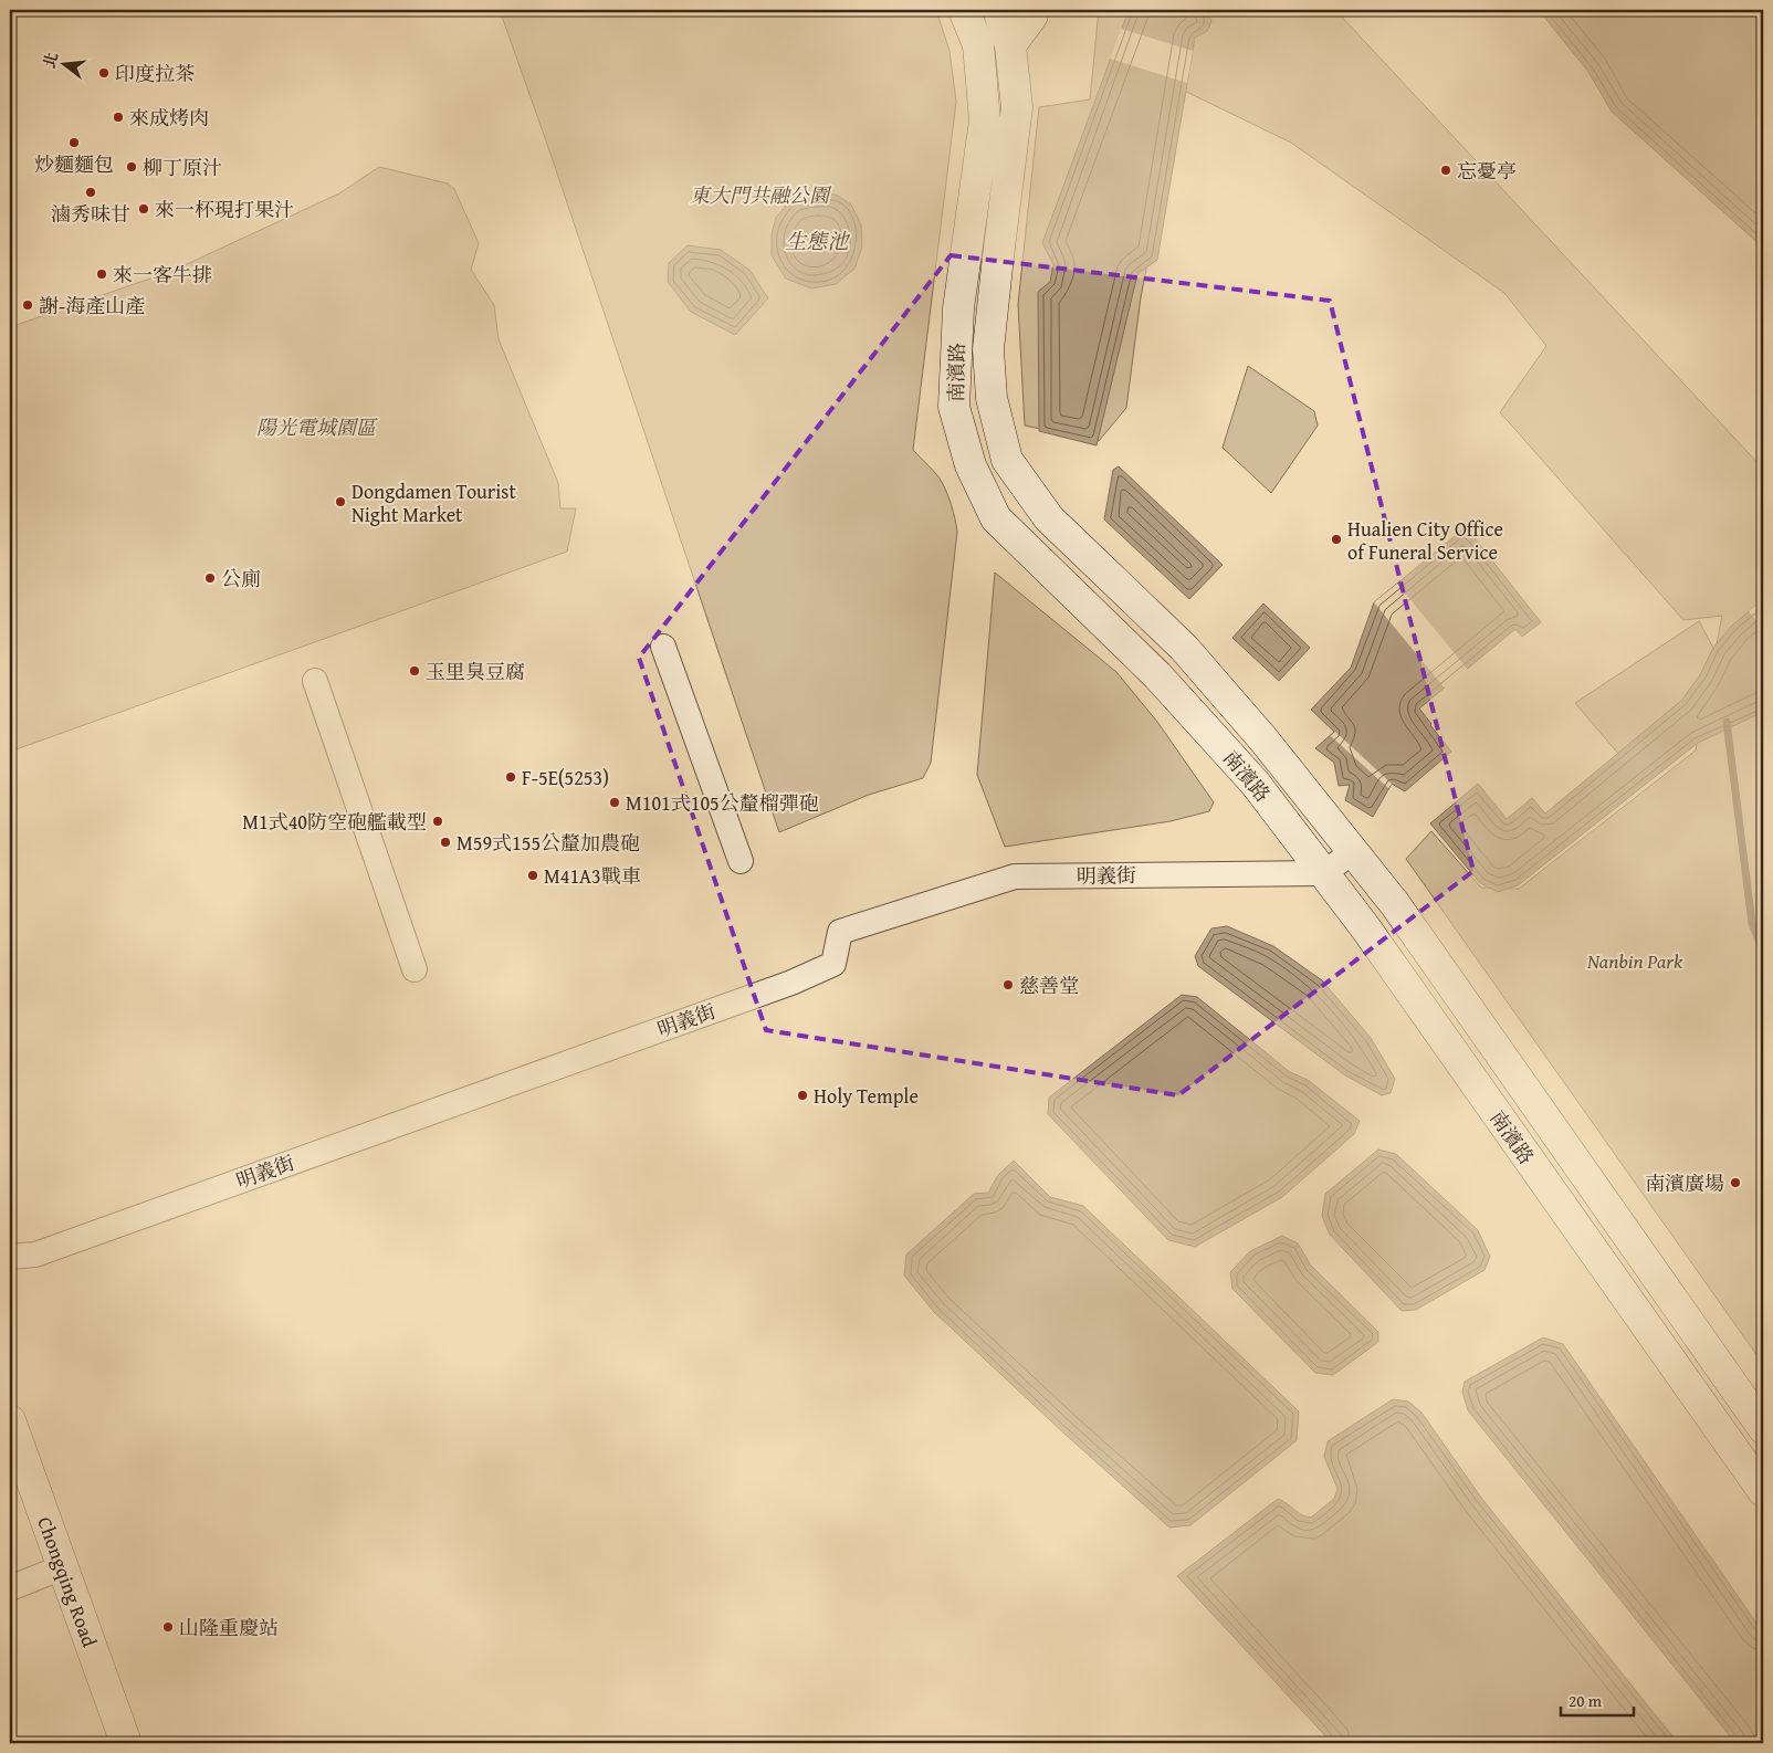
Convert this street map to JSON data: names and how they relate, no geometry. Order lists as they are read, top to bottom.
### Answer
{
  "streets": {
    "main road": ["南濱路", "Chongqing Road"],
    "street": ["明義街"]
  },
  "crossings": [
    ["南濱路", "明義街"]
  ],
  "water": ["生態池"],
  "parks": ["東大門共融公園", "陽光電城園區", "Nanbin Park"],
  "places": [
    "印度拉茶",
    "來成烤肉",
    "炒麵麵包",
    "柳丁原汁",
    "忘憂亭",
    "滷秀味甘",
    "來一杯現打果汁",
    "來一客牛排",
    "謝-海產山產",
    "Dongdamen Tourist Night Market",
    "Hualien City Office of Funeral Service",
    "公廁",
    "玉里臭豆腐",
    "F-5E(5253)",
    "M101式105公釐榴彈砲",
    "M1式40防空砲艦載型",
    "M59式155公釐加農砲",
    "M41A3戰車",
    "慈善堂",
    "Holy Temple",
    "南濱廣場",
    "山隆重慶站"
  ],
  "scale_bar": "20 m",
  "north": "left"
}
